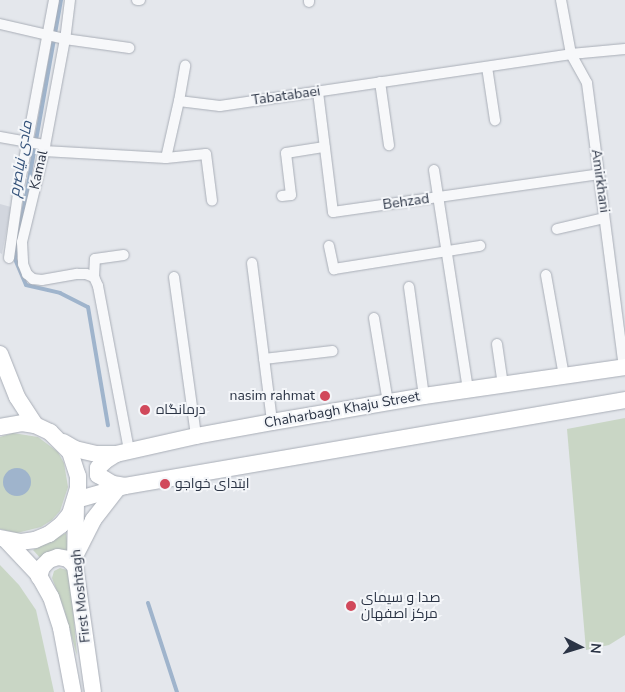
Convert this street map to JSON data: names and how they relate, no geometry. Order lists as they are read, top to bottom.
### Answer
{
  "streets": {
    "main road": ["Chaharbagh Khaju Street", "First Moshtagh"],
    "street": [
      "Tabatabaei",
      "Kamal",
      "Amirkhani",
      "Behzad"
    ]
  },
  "crossings": [
    ["Tabatabaei", "Amirkhani"],
    ["Tabatabaei", "Behzad"],
    ["Amirkhani", "Behzad"],
    ["Amirkhani", "Chaharbagh Khaju Street"],
    ["Chaharbagh Khaju Street", "First Moshtagh"]
  ],
  "water": ["مادی نیاصرم"],
  "places": [
    "nasim rahmat",
    "درمانگاه",
    "ابتدای خواجو",
    "صدا و سیمای مرکز اصفهان"
  ],
  "north": "right"
}
